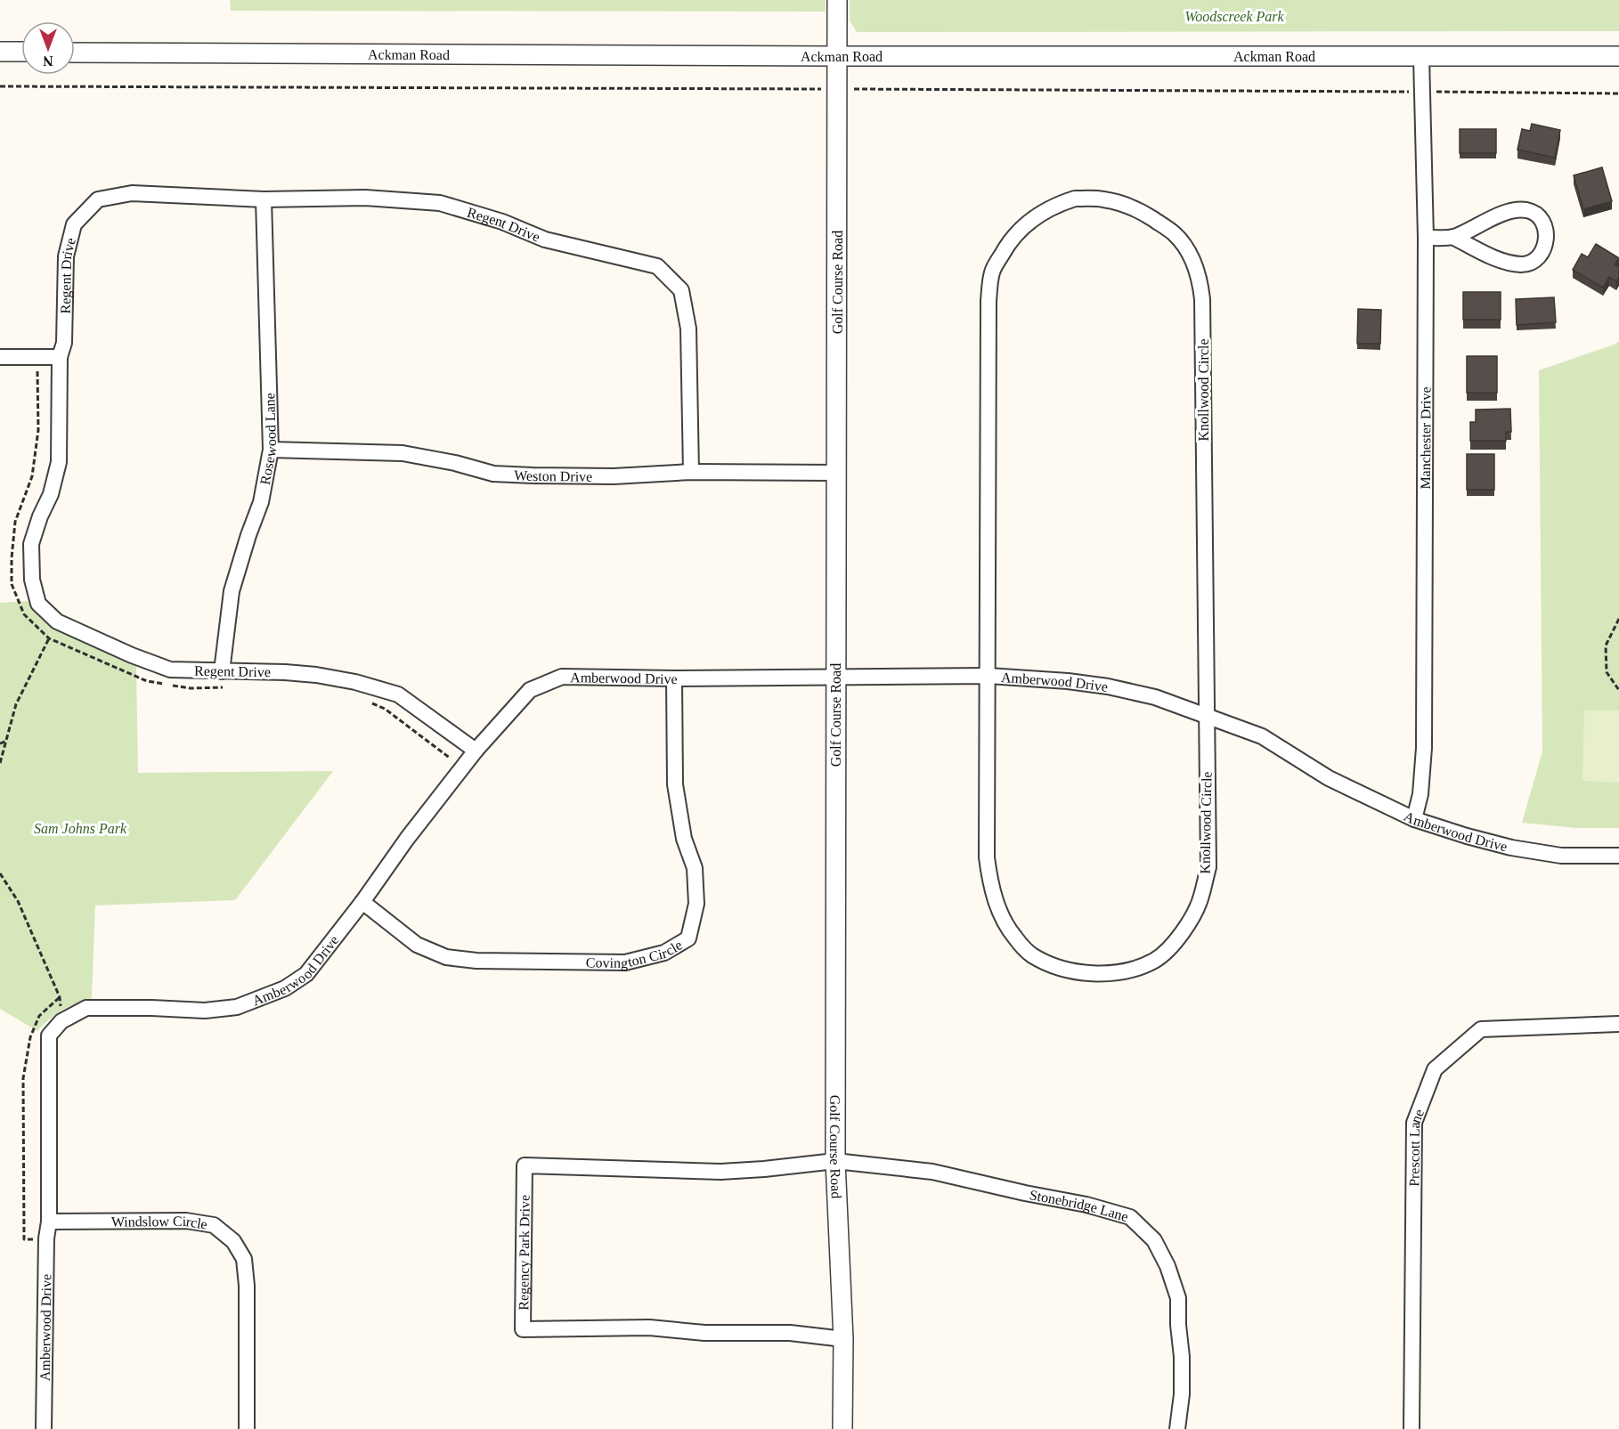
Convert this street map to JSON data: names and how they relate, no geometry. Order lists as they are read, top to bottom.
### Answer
{
  "streets": {
    "street": [
      "Ackman Road",
      "Regent Drive",
      "Golf Course Road",
      "Knollwood Circle",
      "Rosewood Lane",
      "Manchester Drive",
      "Weston Drive",
      "Amberwood Drive",
      "Covington Circle",
      "Prescott Lane",
      "Stonebridge Lane",
      "Windslow Circle",
      "Regency Park Drive"
    ]
  },
  "crossings": [
    ["Ackman Road", "Golf Course Road"],
    ["Ackman Road", "Manchester Drive"],
    ["Regent Drive", "Rosewood Lane"],
    ["Regent Drive", "Weston Drive"],
    ["Regent Drive", "Amberwood Drive"],
    ["Golf Course Road", "Weston Drive"],
    ["Golf Course Road", "Amberwood Drive"],
    ["Golf Course Road", "Stonebridge Lane"],
    ["Golf Course Road", "Regency Park Drive"],
    ["Knollwood Circle", "Amberwood Drive"],
    ["Rosewood Lane", "Weston Drive"],
    ["Manchester Drive", "Amberwood Drive"],
    ["Amberwood Drive", "Covington Circle"],
    ["Amberwood Drive", "Windslow Circle"],
    ["Stonebridge Lane", "Regency Park Drive"]
  ],
  "parks": ["Woodscreek Park", "Sam Johns Park"],
  "north": "bottom"
}
